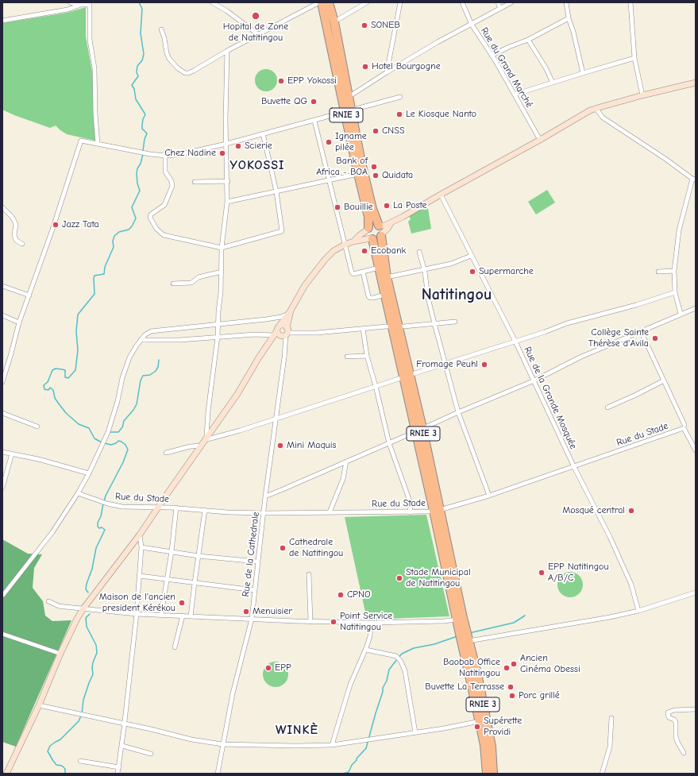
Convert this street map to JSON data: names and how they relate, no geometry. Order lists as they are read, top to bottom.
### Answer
{
  "streets": {
    "highway": ["RNIE 3"],
    "street": [
      "Rue du Grand Marché",
      "Rue de la Grande Mosquée",
      "Rue du Stade",
      "Rue de la Cathedrale"
    ]
  },
  "crossings": [
    ["RNIE 3", "Rue du Stade"],
    ["Rue de la Grande Mosquée", "Rue du Stade"],
    ["Rue du Stade", "Rue de la Cathedrale"]
  ],
  "districts": ["YOKOSSI", "Natitingou", "WINKÈ"],
  "places": [
    "Hopital de Zone de Natitingou",
    "SONEB",
    "Hotel Bourgogne",
    "EPP Yokossi",
    "Buvette QG",
    "Le Kiosque Nanto",
    "CNSS",
    "Igname pilée",
    "Scierie",
    "Chez Nadine",
    "Bank of Africa - BOA",
    "Quidata",
    "La Poste",
    "Bouillie",
    "Jazz Tata",
    "Ecobank",
    "Supermarche",
    "Collège Sainte Thérèse d'Avila",
    "Fromage Peuhl",
    "Mini Maquis",
    "Mosqué central",
    "Cathedrale de Natitingou",
    "EPP Natitingou A/B/C",
    "Stade Municipal de Natitingou",
    "CPNO",
    "Maison de l'ancien president Kérékou",
    "Menuisier",
    "Point Service Natitingou",
    "Ancien Cinéma Obessi",
    "EPP",
    "Baobab Office Natitingou",
    "Buvette La Terrasse",
    "Porc grillé",
    "Supérette Providi"
  ]
}
